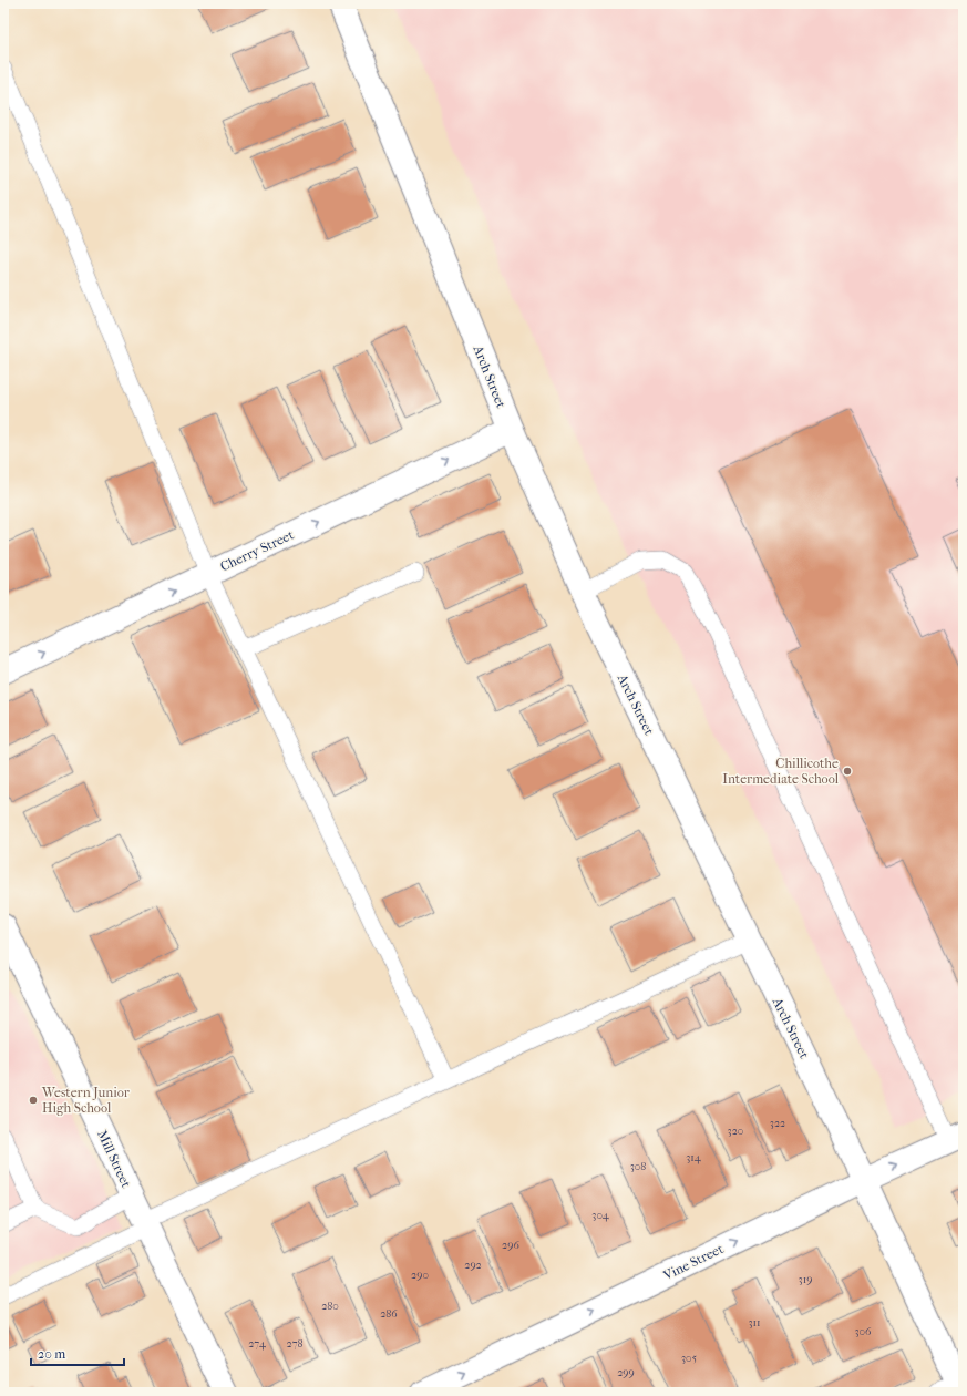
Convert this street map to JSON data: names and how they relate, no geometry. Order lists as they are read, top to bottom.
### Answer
{
  "streets": {
    "street": [
      "Arch Street",
      "Cherry Street",
      "Mill Street",
      "Vine Street"
    ]
  },
  "crossings": [
    ["Arch Street", "Cherry Street"],
    ["Arch Street", "Vine Street"]
  ],
  "one_way": ["Cherry Street", "Vine Street"],
  "places": ["Chillicothe Intermediate School", "Western Junior High School"],
  "house_numbers": [
    "322",
    "320",
    "314",
    "308",
    "304",
    "296",
    "292",
    "290",
    "319",
    "280",
    "286",
    "311",
    "306",
    "274",
    "278",
    "305",
    "299"
  ],
  "scale_bar": "20 m"
}
